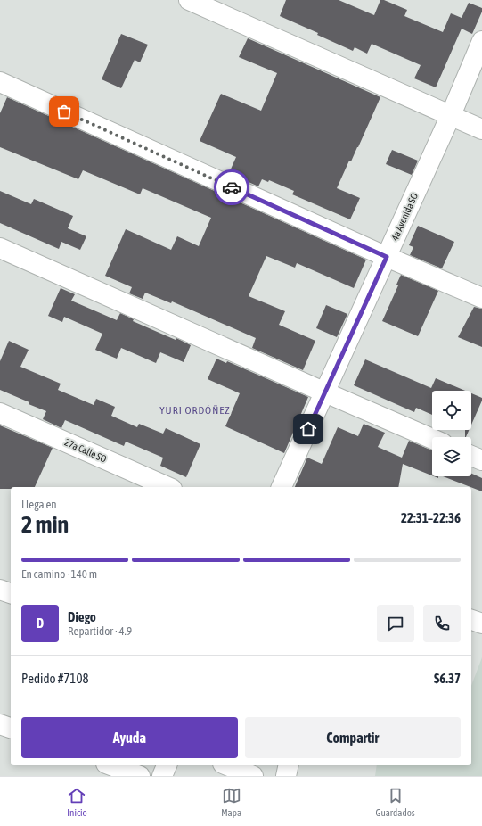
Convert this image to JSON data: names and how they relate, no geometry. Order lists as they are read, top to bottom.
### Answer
{
  "streets": {
    "street": ["4a Avenida SO", "27a Calle SO"]
  },
  "districts": ["YURI ORDÓÑEZ"],
  "page": {
    "heading": ["2 min", "Llega en", "22:31–22:36"],
    "panel": [
      "Diego",
      "Repartidor · 4.9",
      "Pedido #7108",
      "$6.37"
    ],
    "bar": "En camino · 140 m",
    "round": "D",
    "buttons": ["Ayuda", "Compartir"],
    "tabs": ["Inicio", "Mapa", "Guardados"]
  }
}
